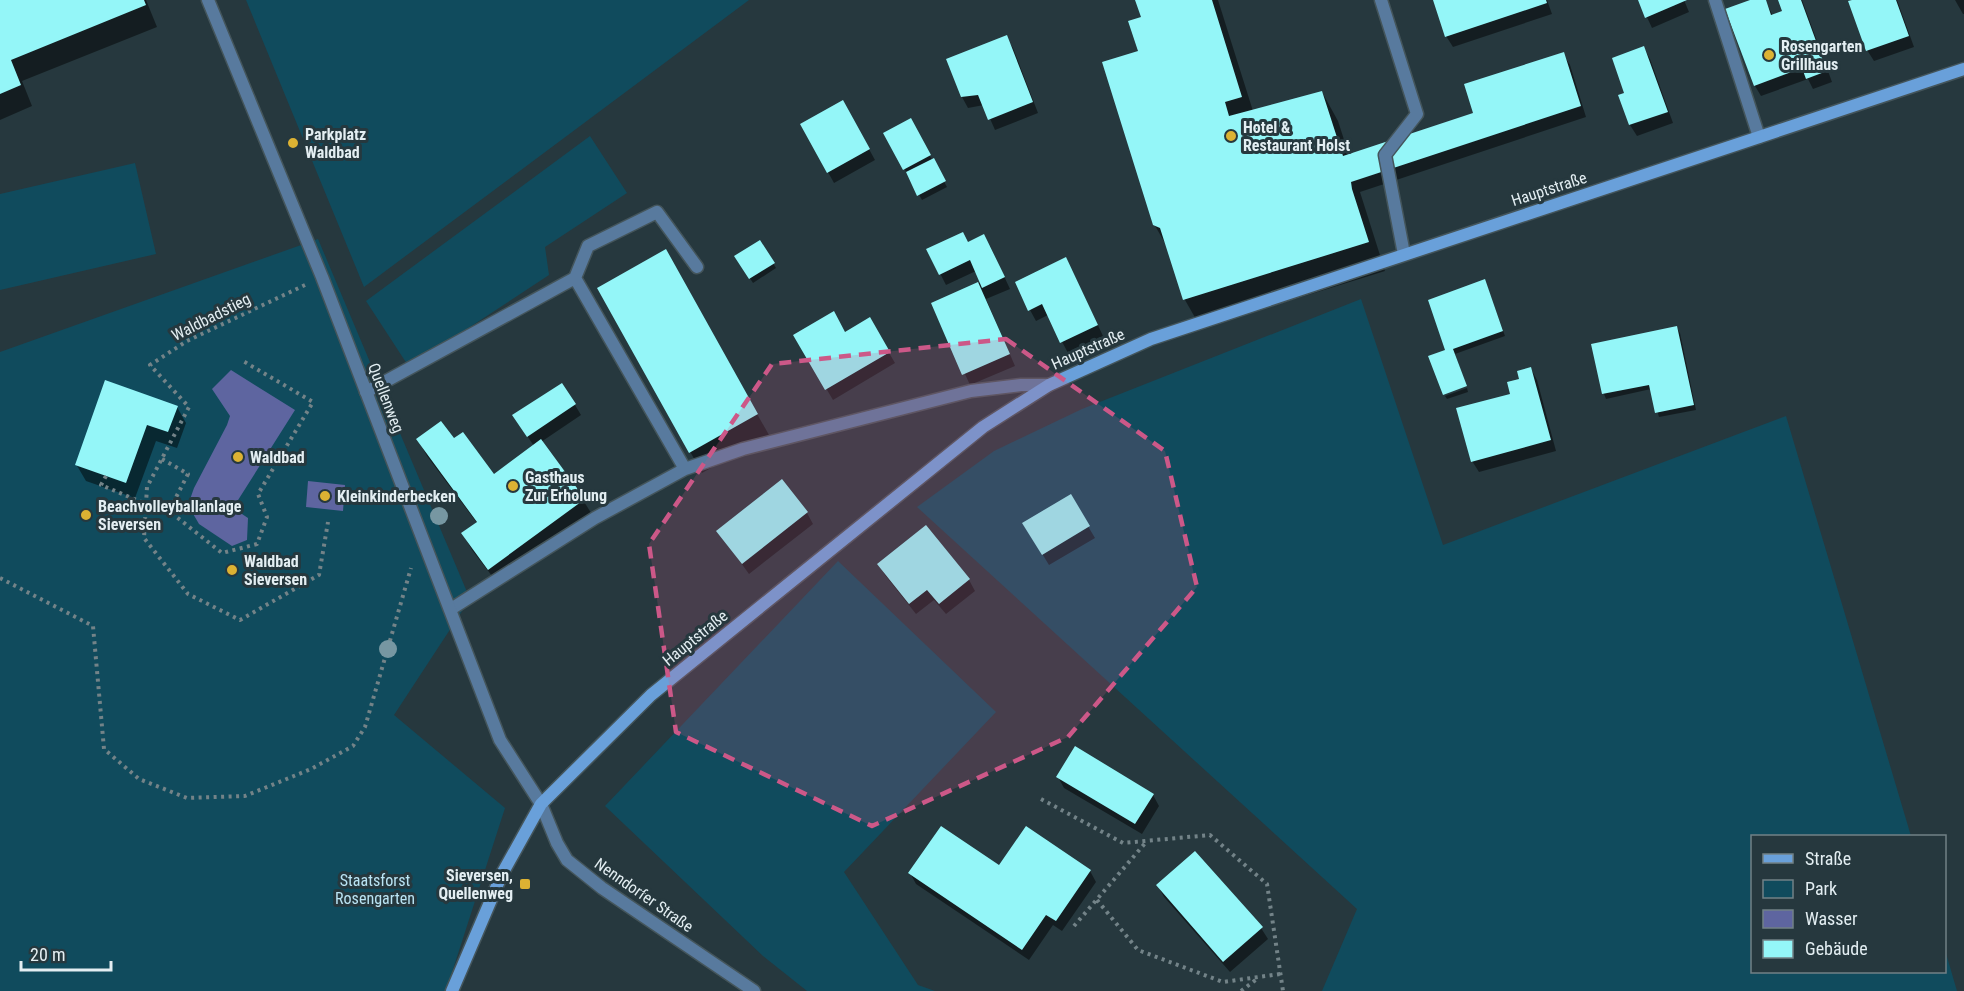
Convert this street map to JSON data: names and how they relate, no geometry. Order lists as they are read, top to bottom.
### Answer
{
  "streets": {
    "street": ["Hauptstraße", "Quellenweg", "Nenndorfer Straße"],
    "path": ["Waldbadstieg"]
  },
  "crossings": [
    ["Hauptstraße", "Quellenweg"],
    ["Hauptstraße", "Nenndorfer Straße"],
    ["Waldbadstieg", "Quellenweg"],
    ["Quellenweg", "Nenndorfer Straße"]
  ],
  "parks": ["Staatsforst Rosengarten"],
  "places": {
    "other": [
      "Rosengarten Grillhaus",
      "Hotel & Restaurant Holst",
      "Parkplatz Waldbad",
      "Waldbad",
      "Gasthaus Zur Erholung",
      "Kleinkinderbecken",
      "Beachvolleyballanlage Sieversen",
      "Waldbad Sieversen"
    ],
    "transit": ["Sieversen, Quellenweg"]
  },
  "legend": [
    "Straße",
    "Park",
    "Wasser",
    "Gebäude"
  ],
  "scale_bar": "20 m"
}
